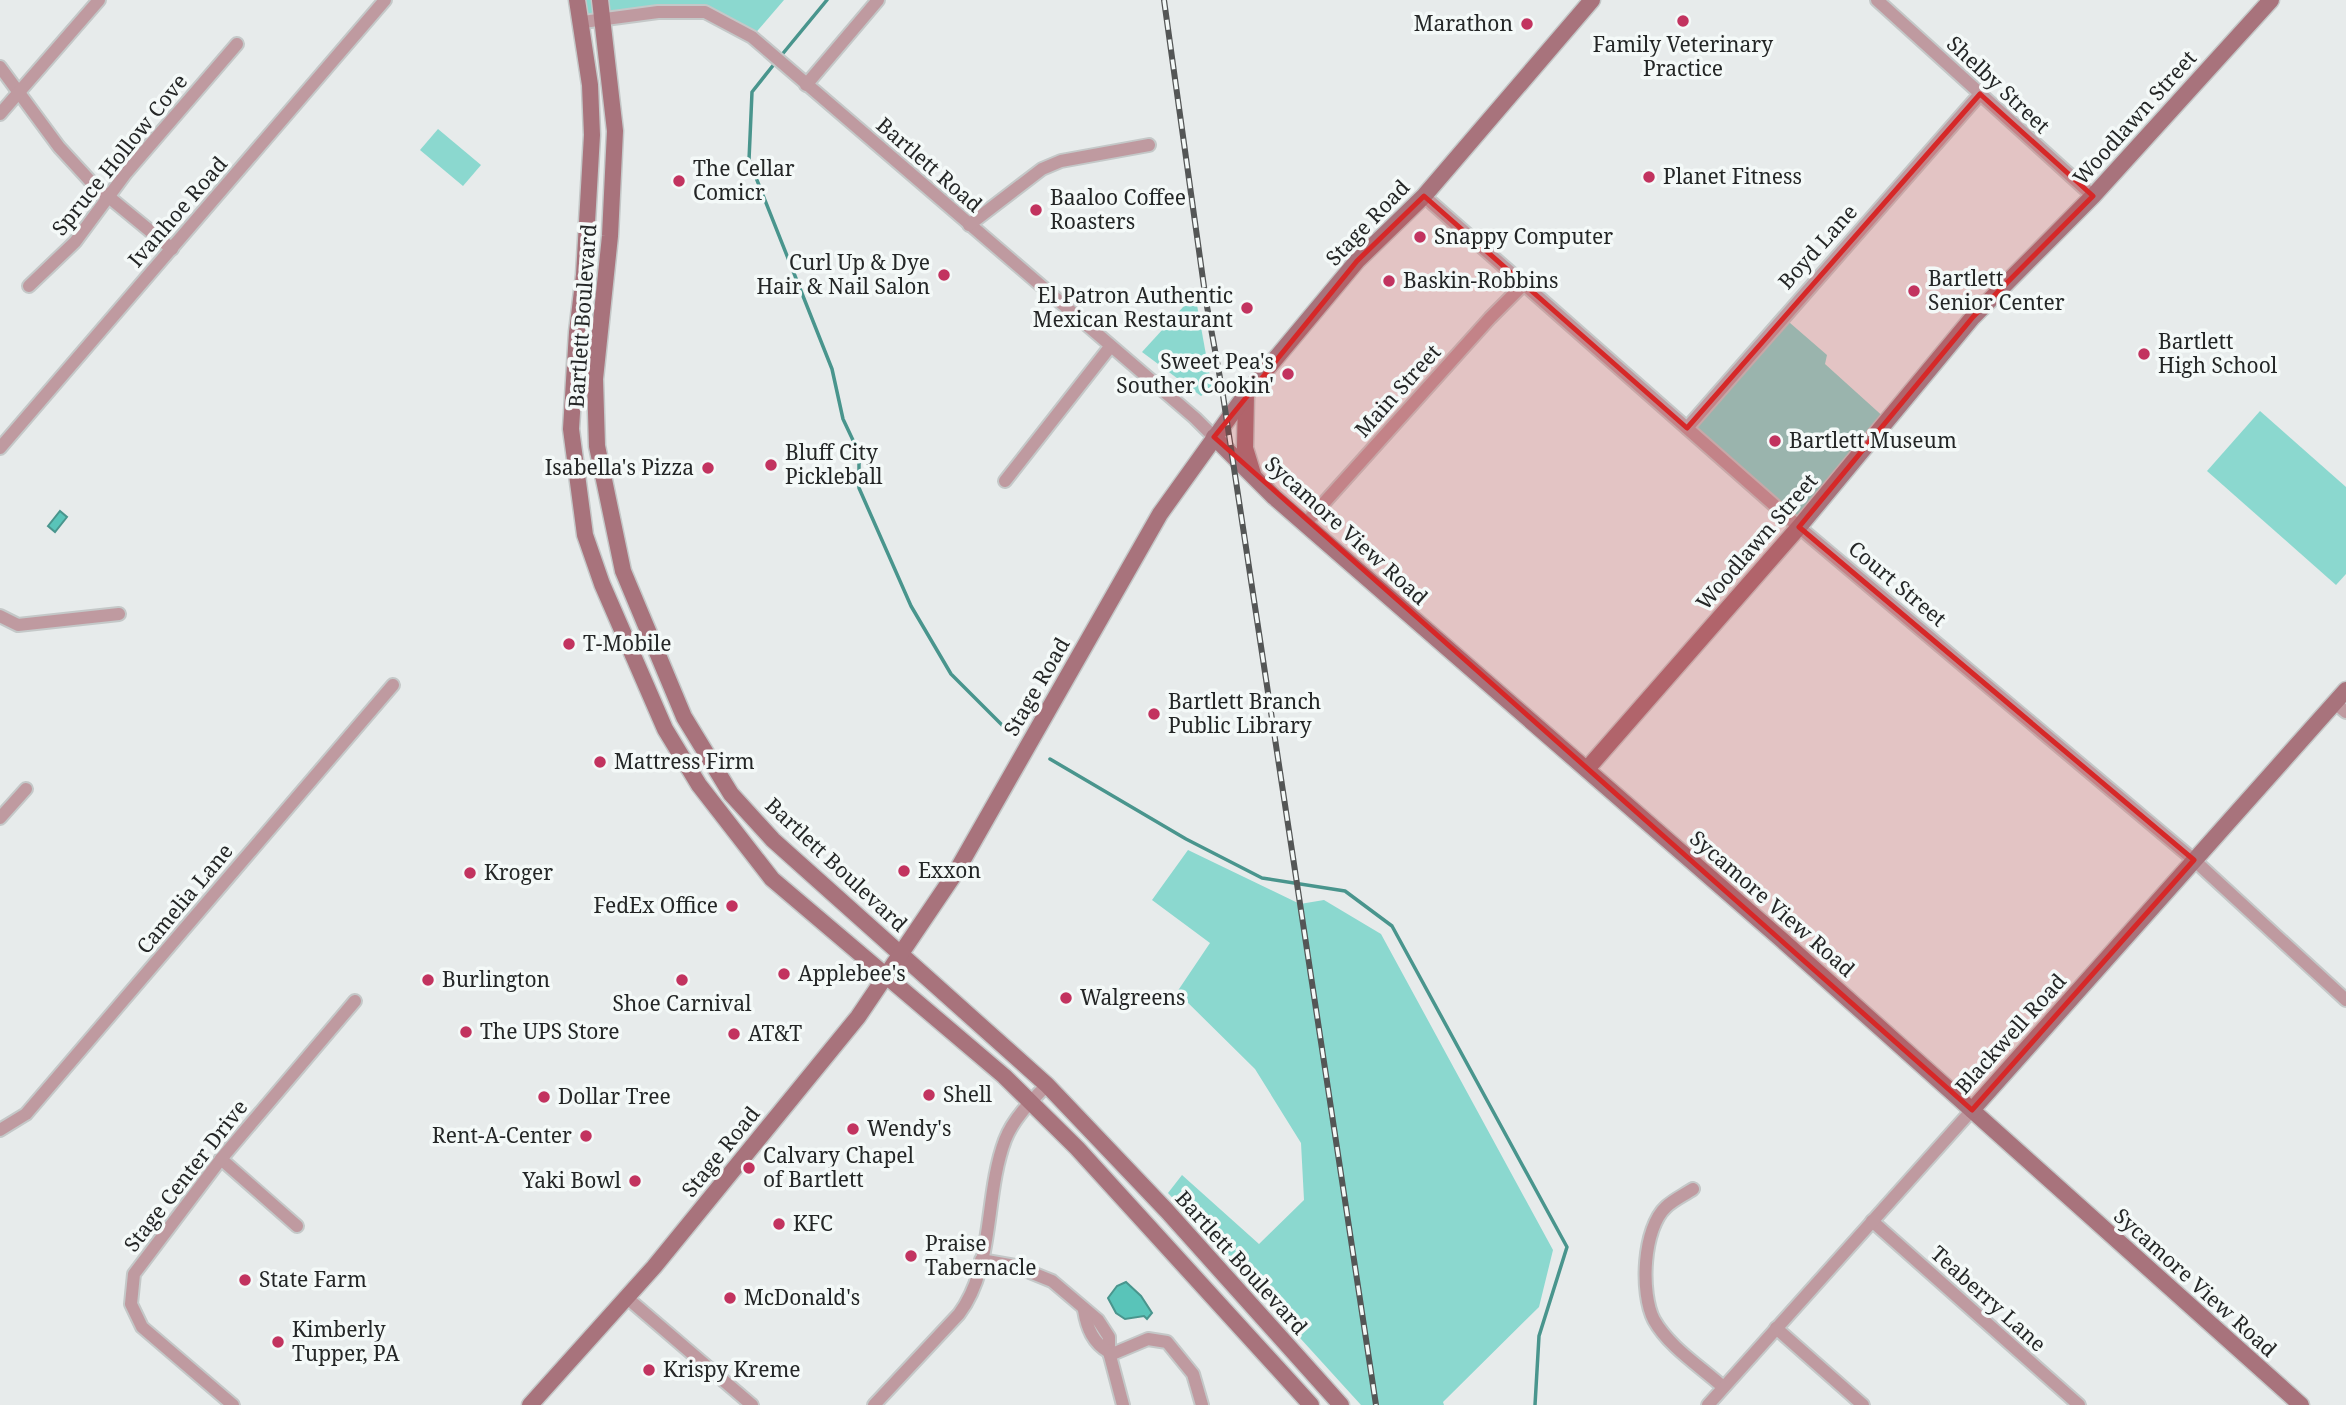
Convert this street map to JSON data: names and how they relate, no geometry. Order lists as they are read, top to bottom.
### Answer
{
  "streets": {
    "main road": [
      "Woodlawn Street",
      "Stage Road",
      "Bartlett Boulevard",
      "Sycamore View Road",
      "Blackwell Road"
    ],
    "street": [
      "Shelby Street",
      "Spruce Hollow Cove",
      "Bartlett Road",
      "Ivanhoe Road",
      "Boyd Lane",
      "Main Street",
      "Court Street",
      "Camelia Lane",
      "Stage Center Drive",
      "Teaberry Lane"
    ]
  },
  "crossings": [
    ["Shelby Street", "Woodlawn Street"],
    ["Shelby Street", "Boyd Lane"],
    ["Woodlawn Street", "Sycamore View Road"],
    ["Woodlawn Street", "Court Street"],
    ["Bartlett Road", "Stage Road"],
    ["Bartlett Road", "Bartlett Boulevard"],
    ["Bartlett Road", "Sycamore View Road"],
    ["Stage Road", "Bartlett Boulevard"],
    ["Stage Road", "Sycamore View Road"],
    ["Stage Road", "Court Street"],
    ["Boyd Lane", "Court Street"],
    ["Main Street", "Sycamore View Road"],
    ["Main Street", "Court Street"],
    ["Sycamore View Road", "Blackwell Road"],
    ["Court Street", "Blackwell Road"],
    ["Blackwell Road", "Teaberry Lane"]
  ],
  "places": [
    "Family Veterinary Practice",
    "Marathon",
    "Planet Fitness",
    "The Cellar Comicr",
    "Baaloo Coffee Roasters",
    "Snappy Computer",
    "Curl Up & Dye Hair & Nail Salon",
    "Baskin-Robbins",
    "Bartlett Senior Center",
    "El Patron Authentic Mexican Restaurant",
    "Bartlett High School",
    "Sweet Pea's Souther Cookin'",
    "Bartlett Museum",
    "Bluff City Pickleball",
    "Isabella's Pizza",
    "T-Mobile",
    "Bartlett Branch Public Library",
    "Mattress Firm",
    "Exxon",
    "Kroger",
    "FedEx Office",
    "Applebee's",
    "Burlington",
    "Shoe Carnival",
    "Walgreens",
    "The UPS Store",
    "AT&T",
    "Shell",
    "Dollar Tree",
    "Wendy's",
    "Rent-A-Center",
    "Calvary Chapel of Bartlett",
    "Yaki Bowl",
    "KFC",
    "Praise Tabernacle",
    "State Farm",
    "McDonald's",
    "Kimberly Tupper, PA",
    "Krispy Kreme"
  ]
}
